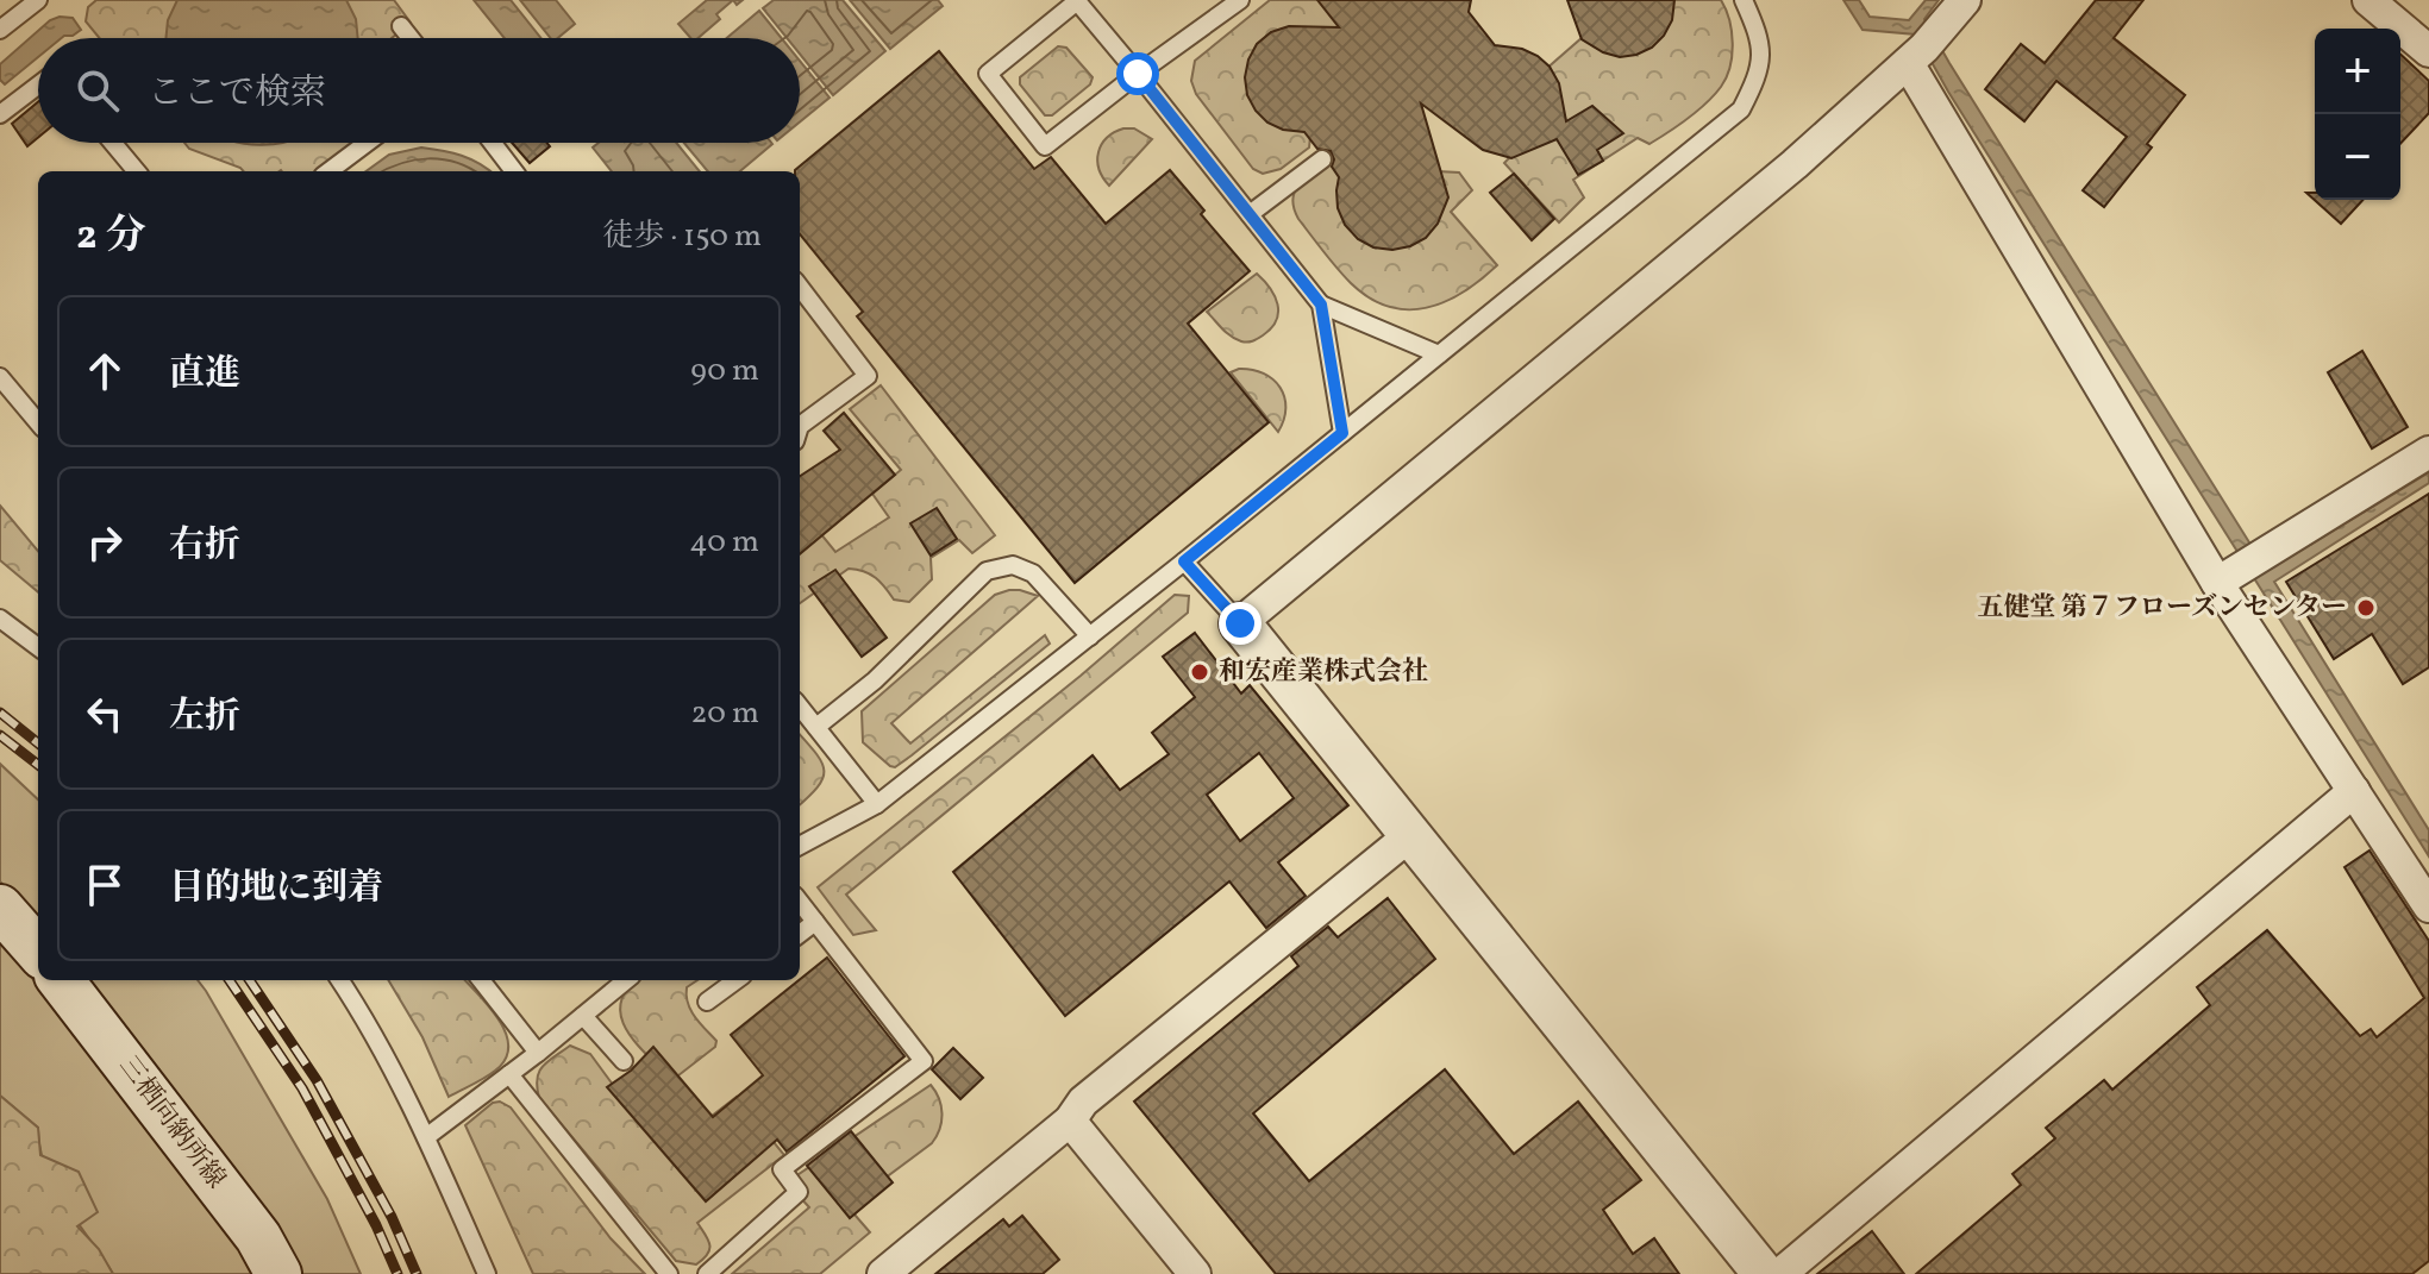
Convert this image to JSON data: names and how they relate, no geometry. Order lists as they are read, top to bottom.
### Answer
{
  "streets": {
    "main road": ["三栖向納所線"]
  },
  "places": ["五健堂 第７フローズンセンター", "和宏産業株式会社"],
  "page": {
    "map_buttons": ["+", "−"],
    "search": "ここで検索",
    "heading": ["2 分", "徒歩 · 150 m"],
    "list": [
      ["直進", "90 m"],
      ["右折", "40 m"],
      ["左折", "20 m"],
      "目的地に到着"
    ]
  }
}
